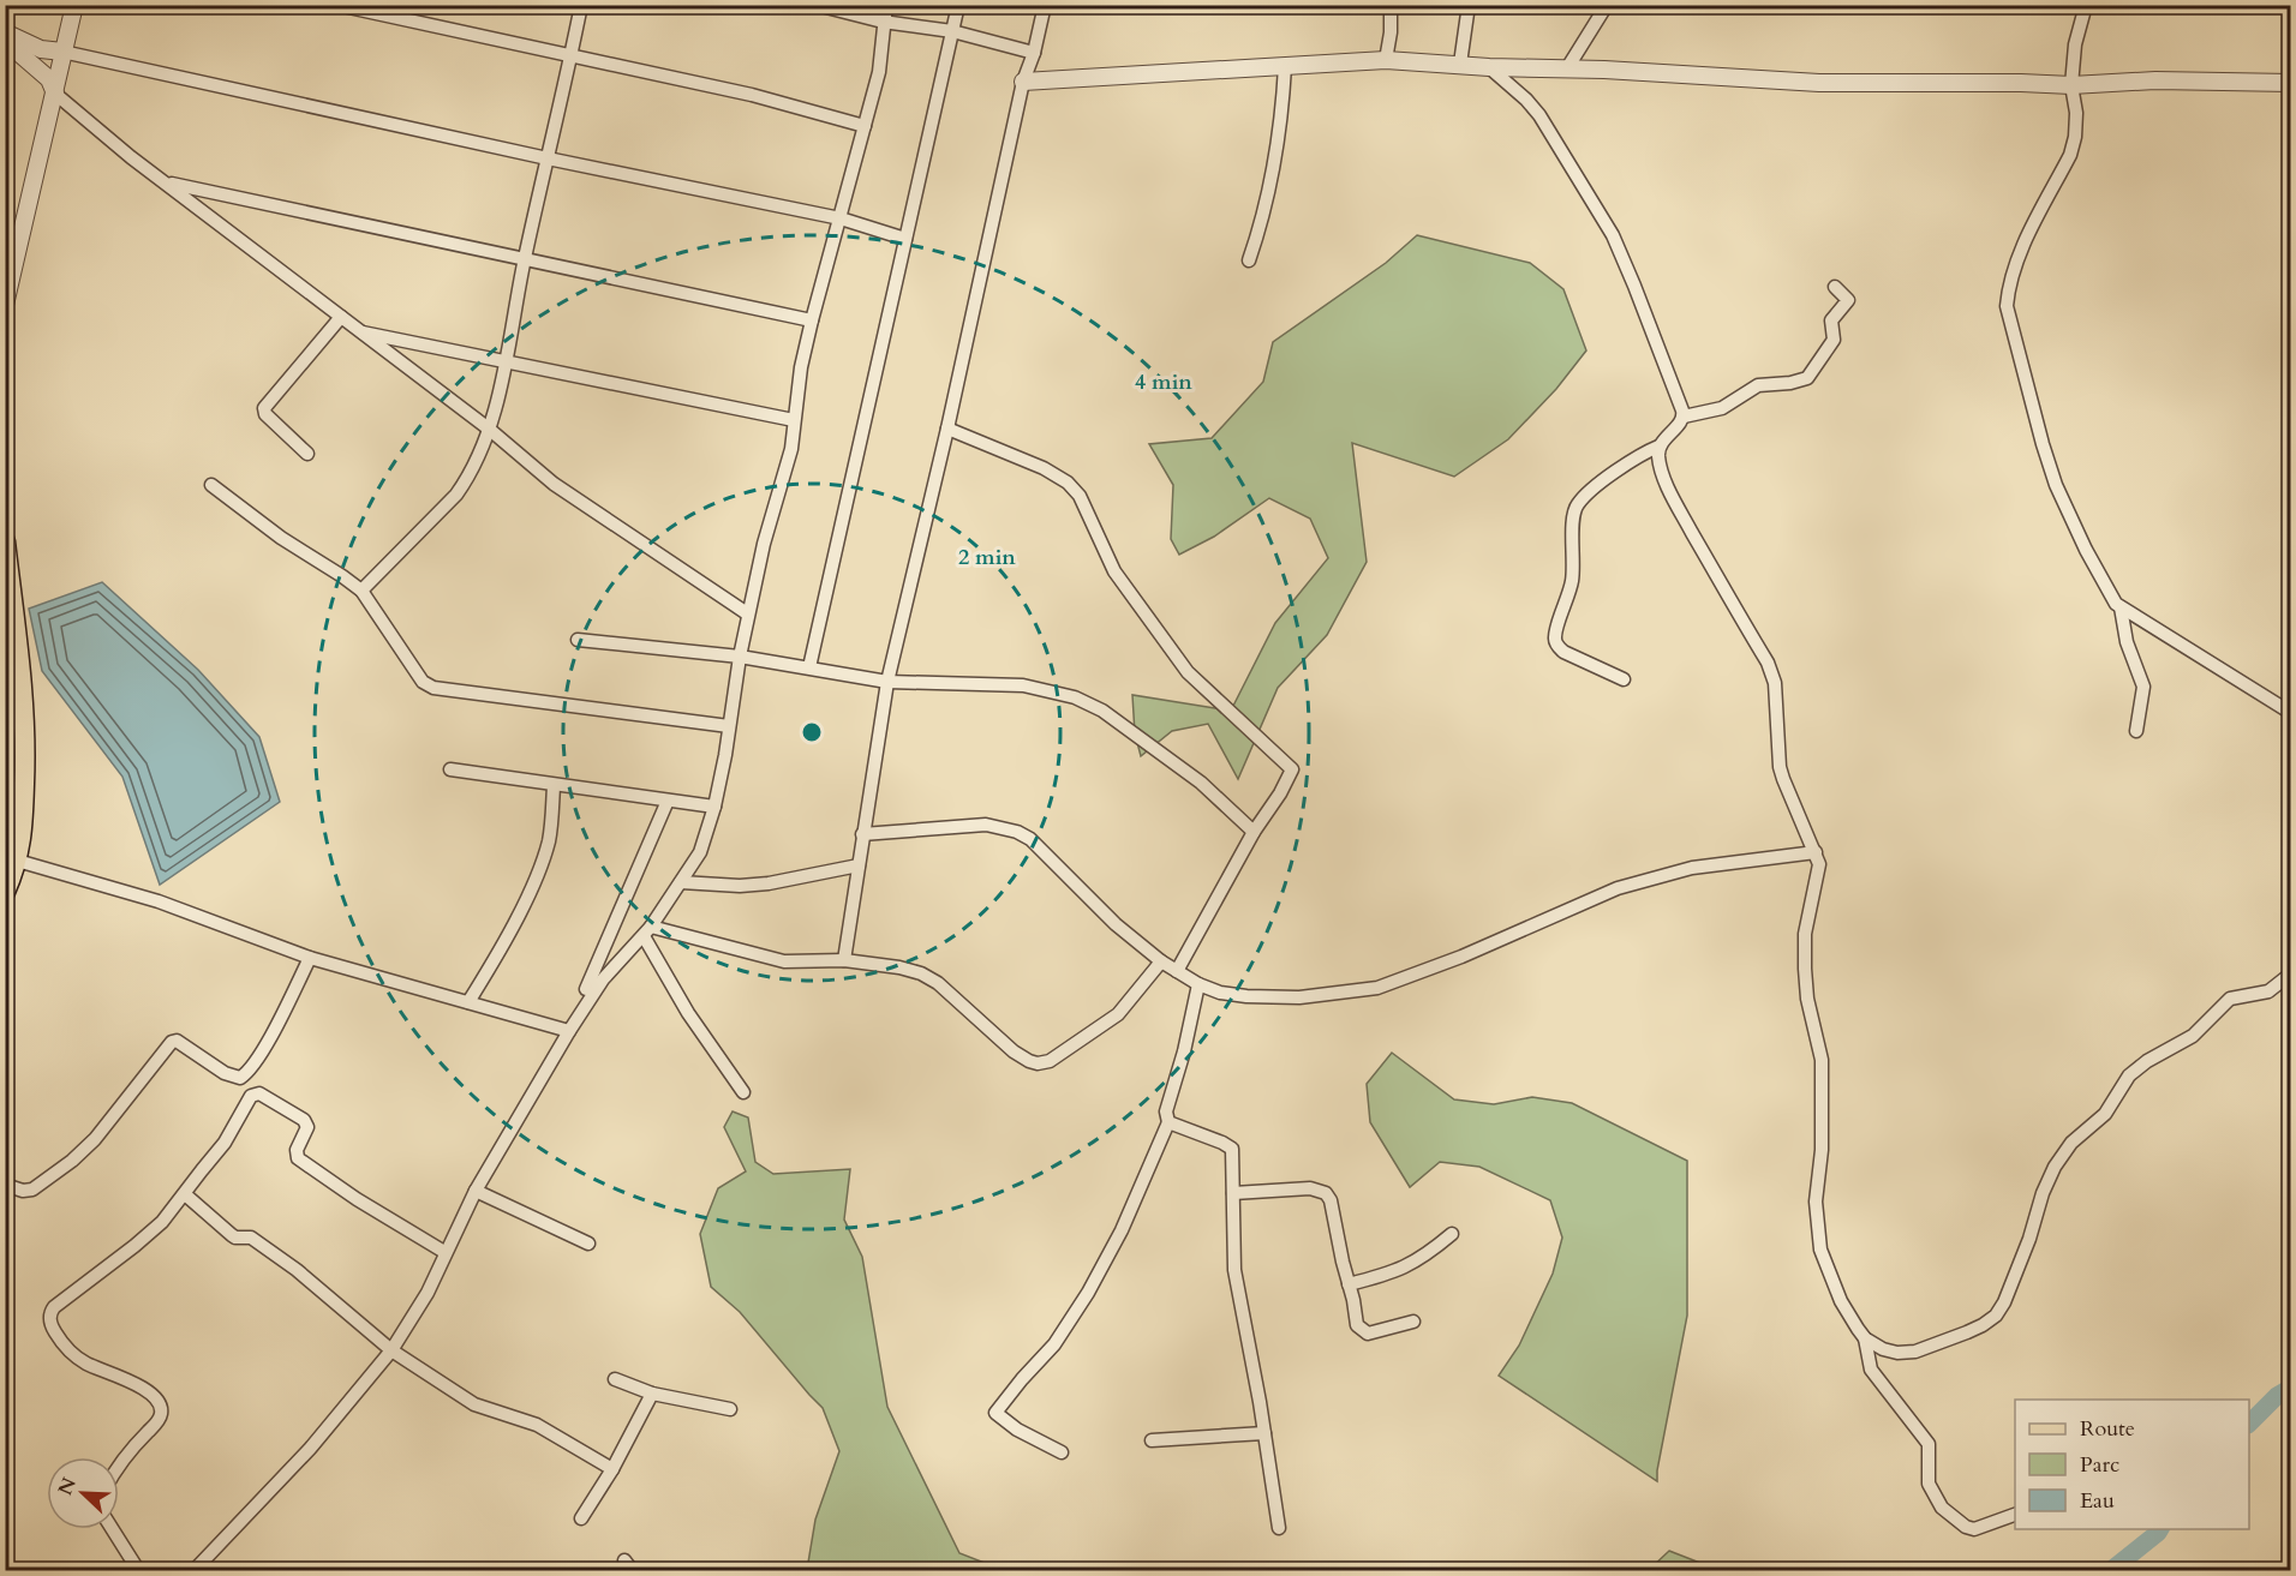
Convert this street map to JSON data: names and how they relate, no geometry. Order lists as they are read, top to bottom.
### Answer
{
  "legend": ["Route", "Parc", "Eau"],
  "north": "top left",
  "rings": ["4 min", "2 min"]
}
